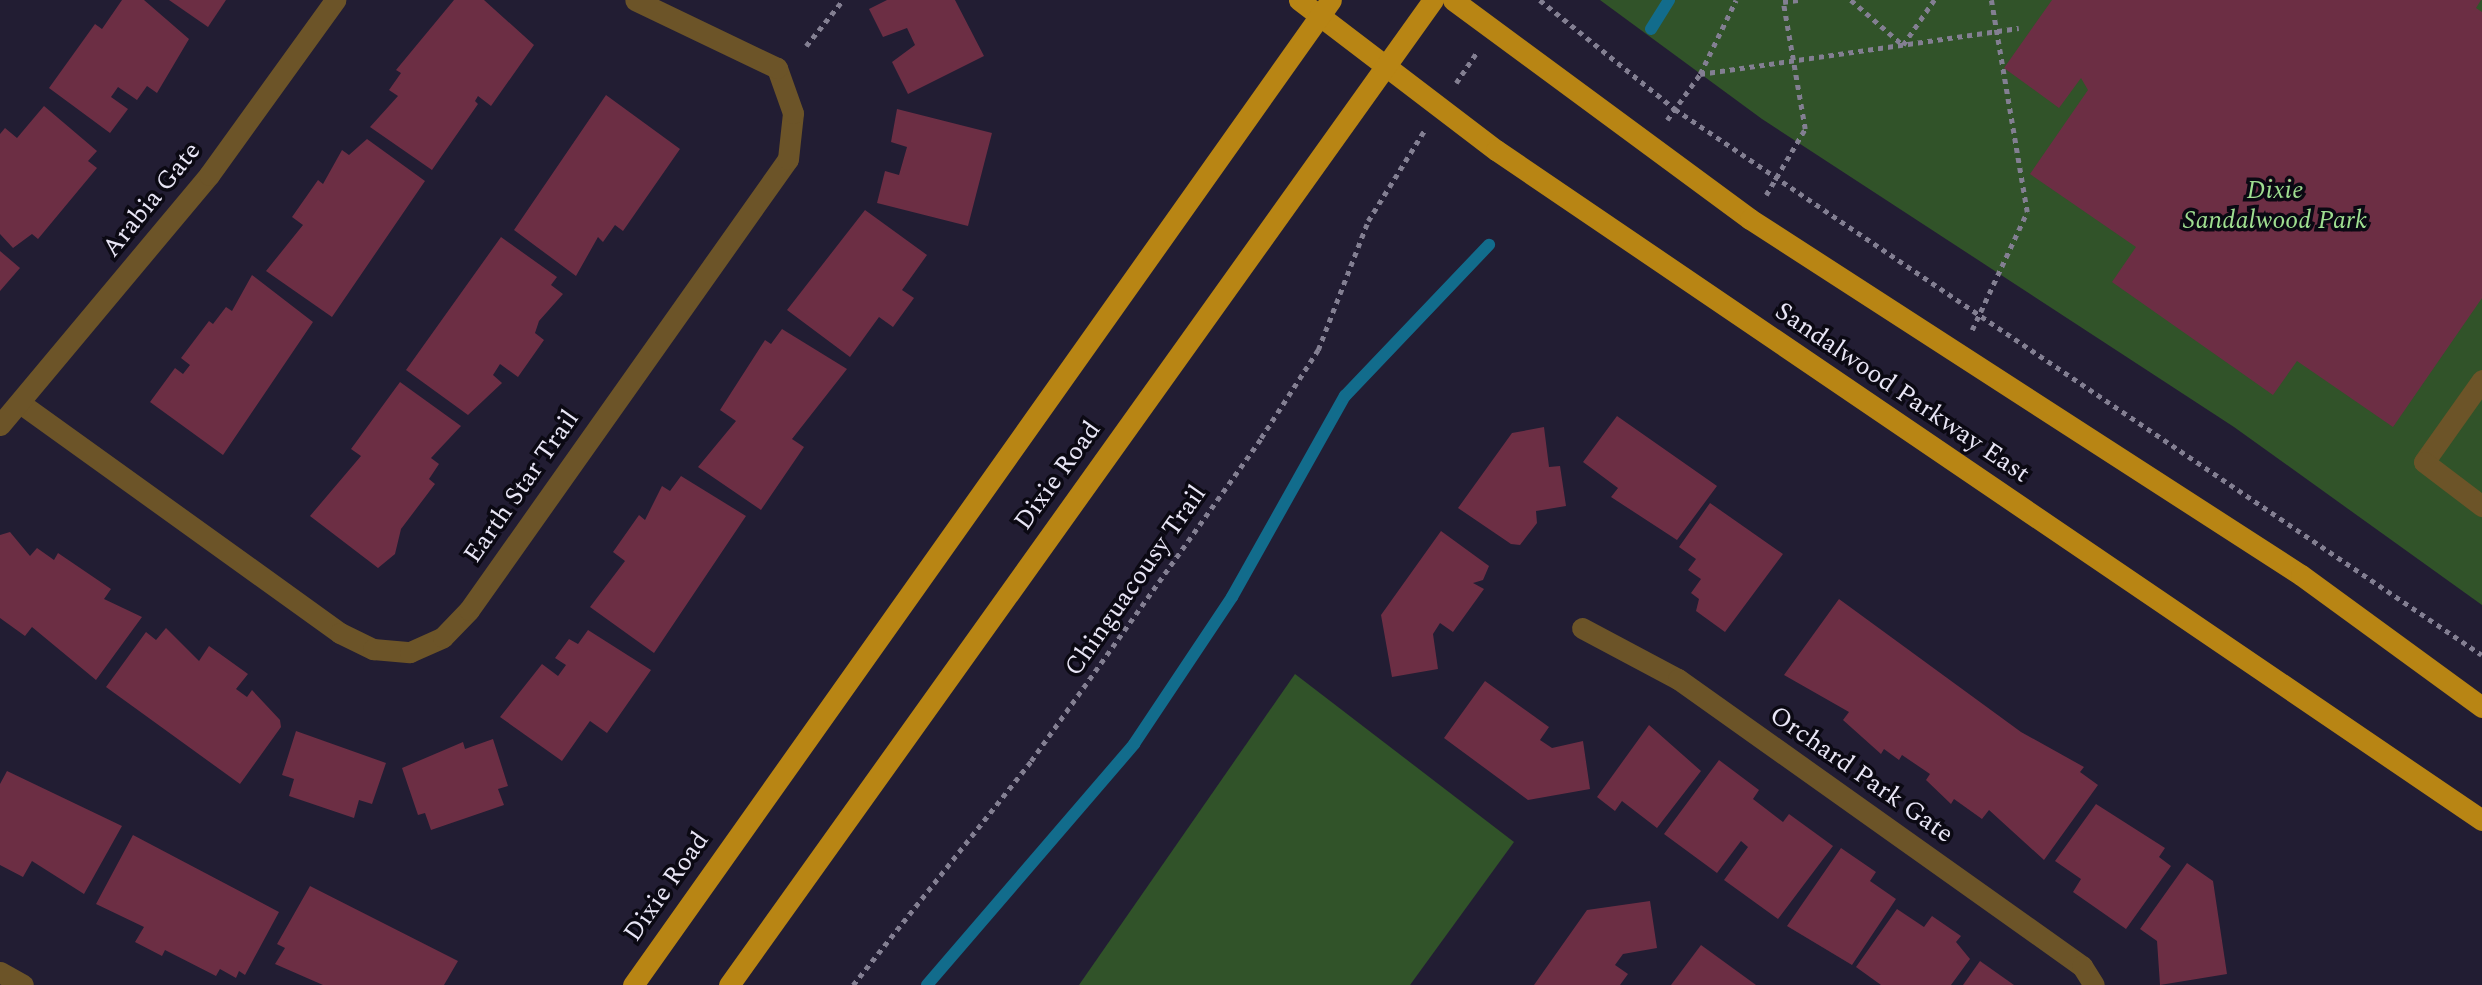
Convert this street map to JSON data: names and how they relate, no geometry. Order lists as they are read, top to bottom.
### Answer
{
  "streets": {
    "main road": ["Sandalwood Parkway East", "Dixie Road"],
    "street": ["Arabia Gate", "Earth Star Trail", "Orchard Park Gate"],
    "path": ["Chinguacousy Trail"]
  },
  "crossings": [
    ["Arabia Gate", "Earth Star Trail"],
    ["Sandalwood Parkway East", "Dixie Road"]
  ],
  "parks": ["Dixie Sandalwood Park"]
}
